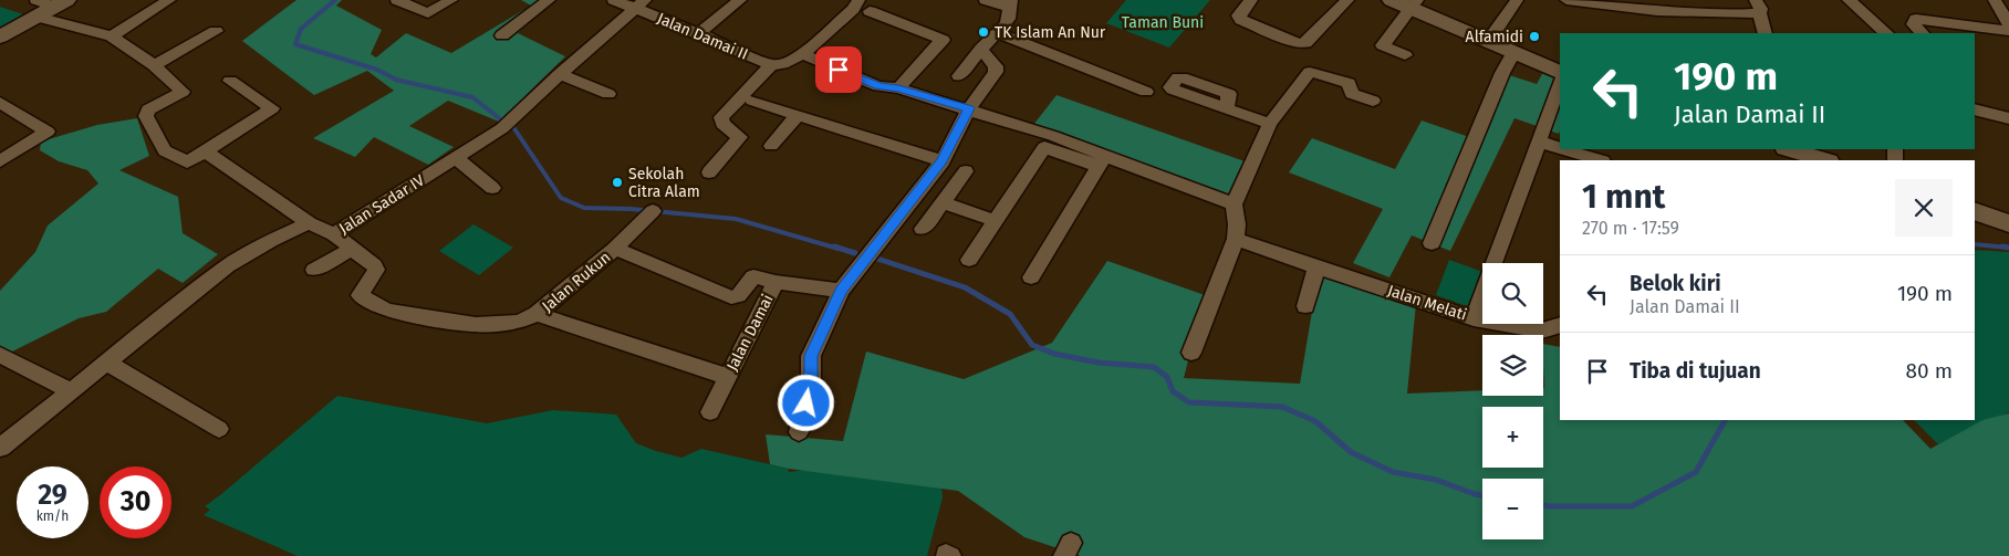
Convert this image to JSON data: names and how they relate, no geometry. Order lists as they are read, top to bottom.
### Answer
{
  "streets": {
    "street": [
      "Jalan Damai II",
      "Jalan Sadar IV",
      "Jalan Rukun",
      "Jalan Melati",
      "Jalan Damai"
    ]
  },
  "crossings": [
    ["Jalan Damai II", "Jalan Sadar IV"]
  ],
  "parks": ["Taman Buni"],
  "places": ["TK Islam An Nur", "Alfamidi", "Sekolah Citra Alam"],
  "page": {
    "turn": ["190 m", "Jalan Damai II"],
    "heading": ["1 mnt", "270 m · 17:59"],
    "list": [
      {
        "name": "Belok kiri",
        "note": "Jalan Damai II",
        "value": "190 m"
      },
      {
        "name": "Tiba di tujuan",
        "value": "80 m"
      }
    ],
    "map_buttons": ["+", "−"],
    "speed": "29 km/h",
    "limit": "30"
  }
}
